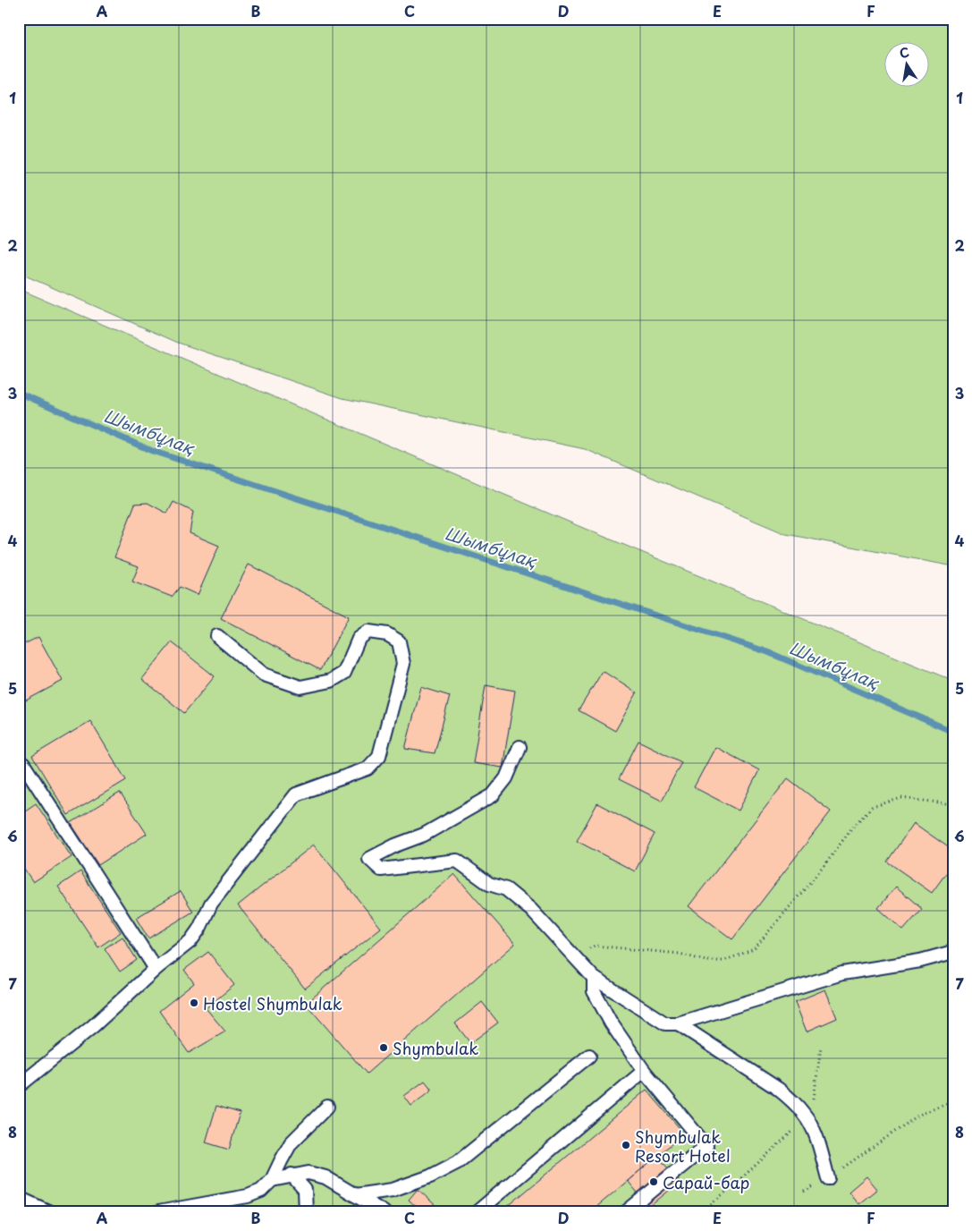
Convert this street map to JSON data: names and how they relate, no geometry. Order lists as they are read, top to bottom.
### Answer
{
  "water": ["Шымбұлақ"],
  "places": [
    "Hostel Shymbulak",
    "Shymbulak",
    "Shymbulak Resort Hotel",
    "Сарай-бар"
  ],
  "north": "top",
  "grid": {
    "columns": [
      "A",
      "B",
      "C",
      "D",
      "E",
      "F"
    ],
    "rows": [
      "1",
      "2",
      "3",
      "4",
      "5",
      "6",
      "7",
      "8"
    ]
  }
}
